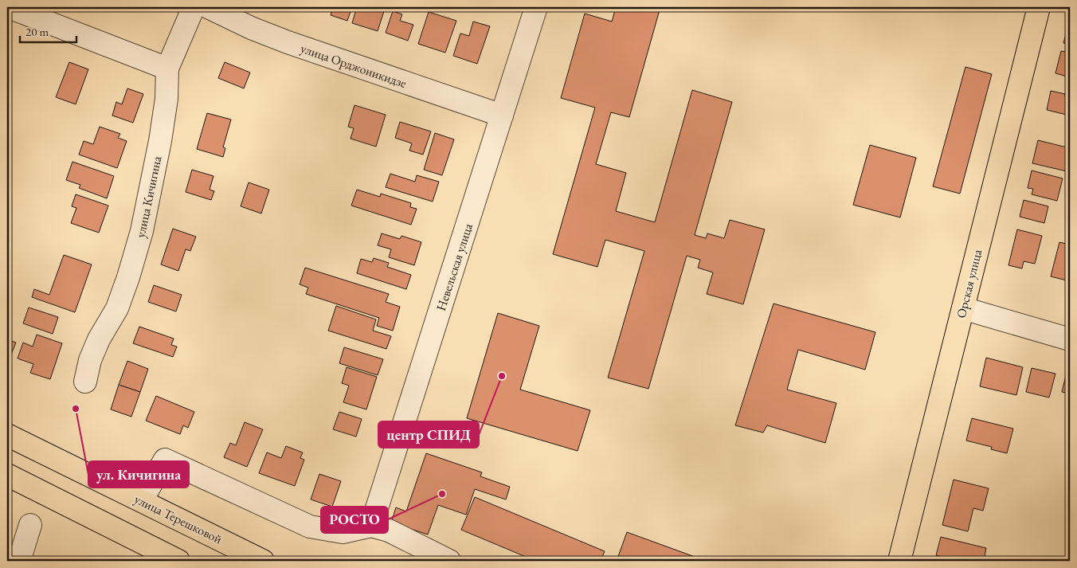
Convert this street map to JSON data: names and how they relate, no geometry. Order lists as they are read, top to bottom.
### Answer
{
  "streets": {
    "main road": ["Орская улица", "улица Терешковой"],
    "street": ["улица Орджоникидзе", "улица Кичигина", "Невельская улица"]
  },
  "crossings": [
    ["улица Орджоникидзе", "Невельская улица"]
  ],
  "places": ["центр СПИД", "ул. Кичигина", "РОСТО"],
  "scale_bar": "20 m"
}
